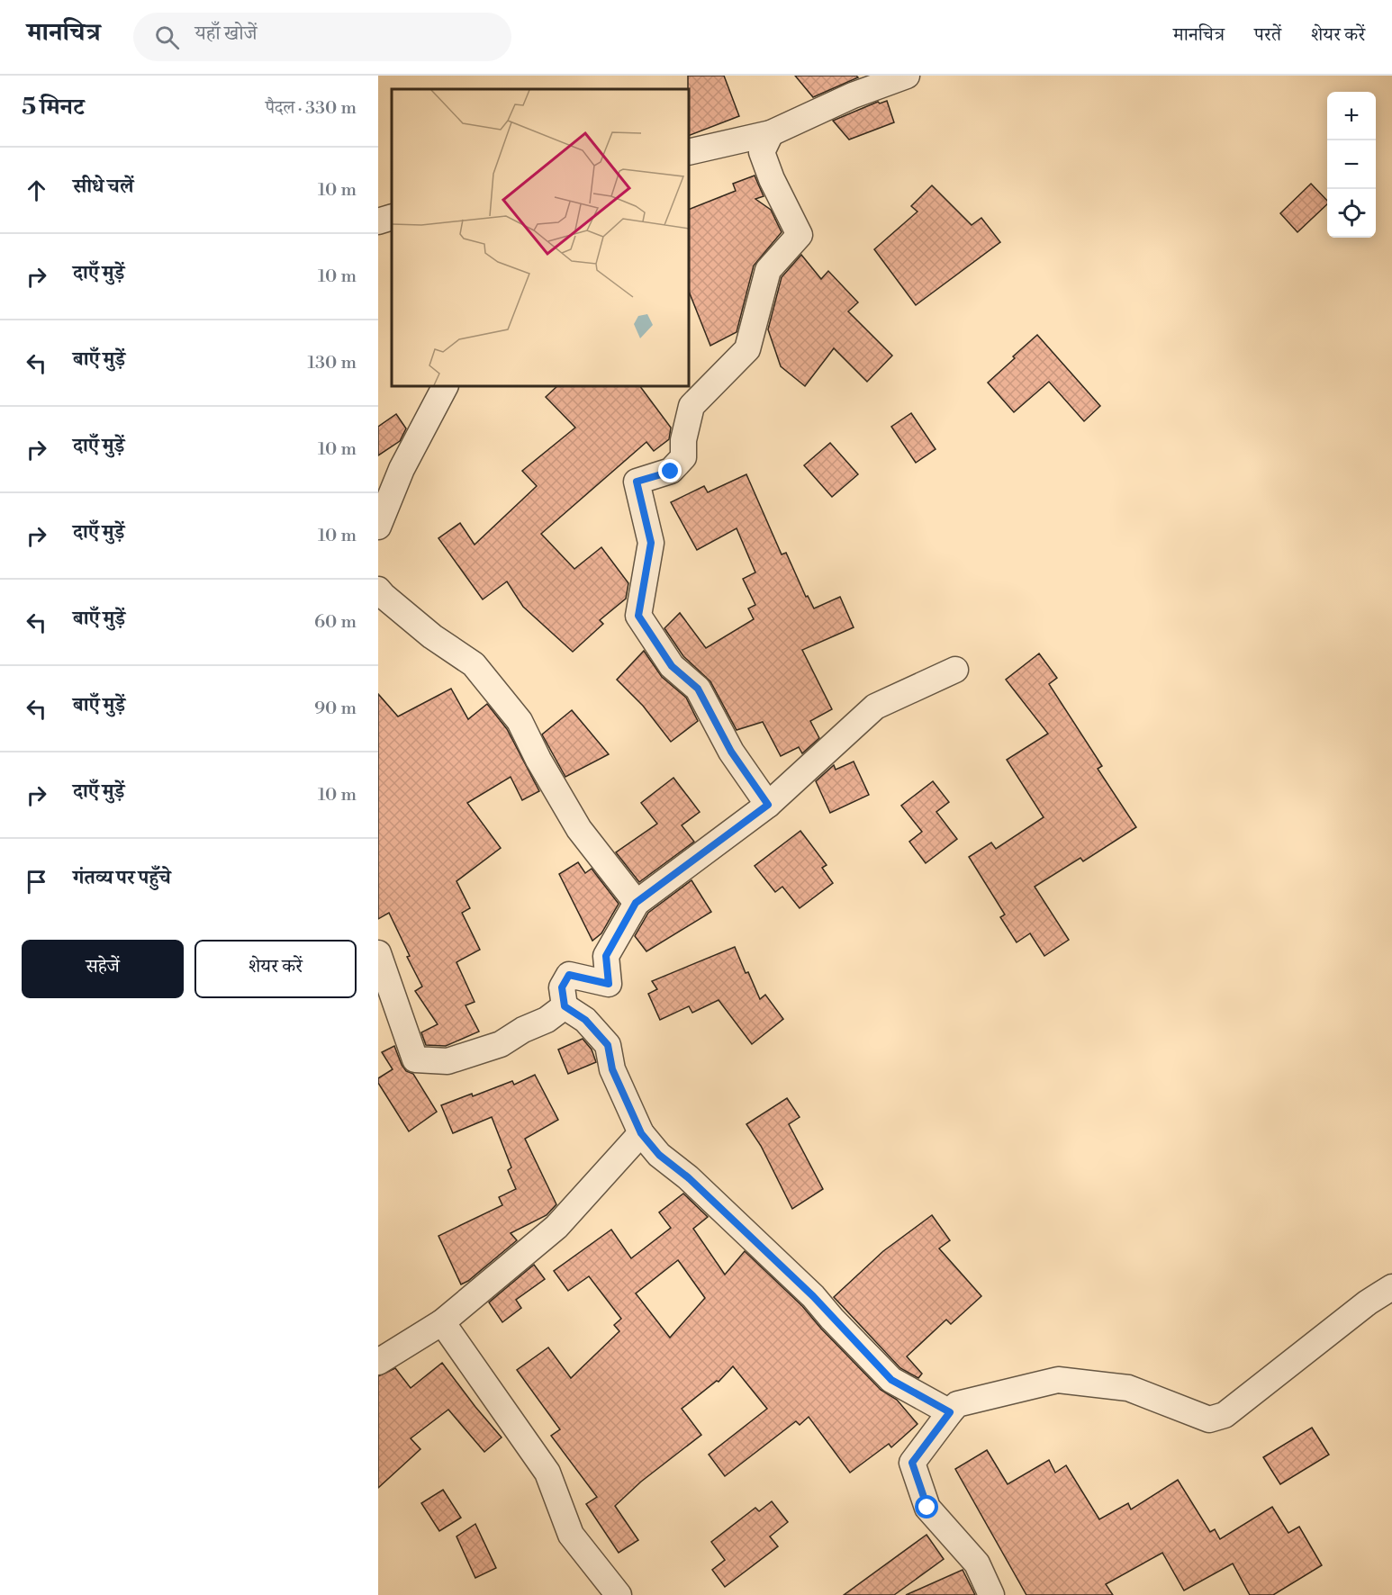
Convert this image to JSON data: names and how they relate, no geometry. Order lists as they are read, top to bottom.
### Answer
{
  "page": {
    "header": "मानचित्र",
    "search": "यहाँ खोजें",
    "nav": ["मानचित्र", "परतें", "शेयर करें"],
    "heading": ["5 मिनट", "पैदल · 330 m"],
    "map_buttons": ["+", "−"],
    "list": [
      ["सीधे चलें", "10 m"],
      ["दाएँ मुड़ें", "10 m"],
      ["बाएँ मुड़ें", "130 m"],
      ["दाएँ मुड़ें", "10 m"],
      ["दाएँ मुड़ें", "10 m"],
      ["बाएँ मुड़ें", "60 m"],
      ["बाएँ मुड़ें", "90 m"],
      ["दाएँ मुड़ें", "10 m"],
      "गंतव्य पर पहुँचे"
    ],
    "buttons": ["सहेजें", "शेयर करें"]
  }
}
